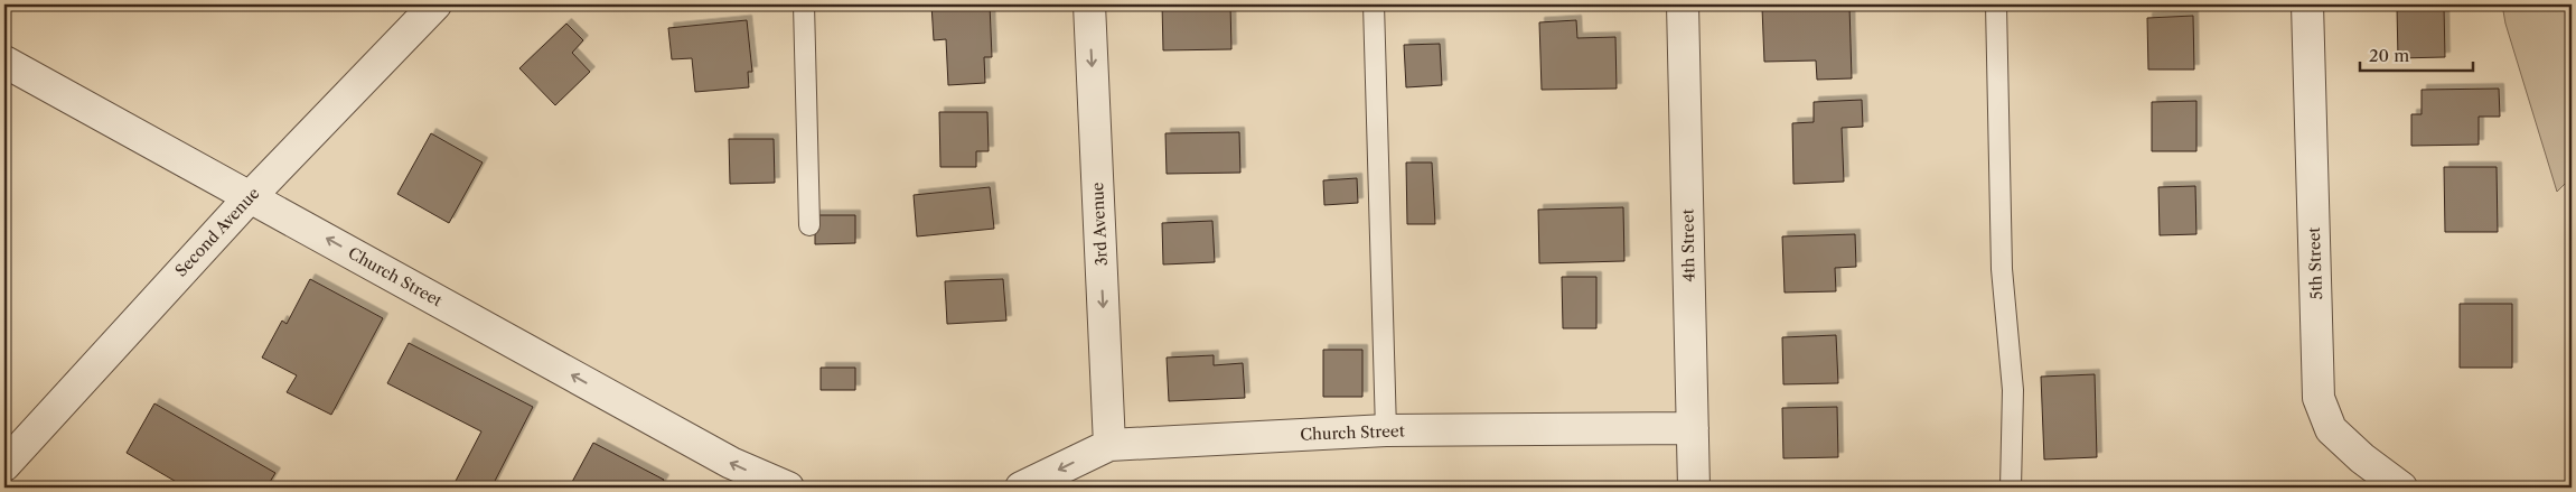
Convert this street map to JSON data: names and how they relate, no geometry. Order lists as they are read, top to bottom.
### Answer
{
  "streets": {
    "street": [
      "3rd Avenue",
      "Second Avenue",
      "4th Street",
      "5th Street",
      "Church Street"
    ]
  },
  "crossings": [
    ["3rd Avenue", "Church Street"],
    ["Second Avenue", "Church Street"],
    ["4th Street", "Church Street"]
  ],
  "one_way": ["3rd Avenue", "Church Street"],
  "scale_bar": "20 m"
}
